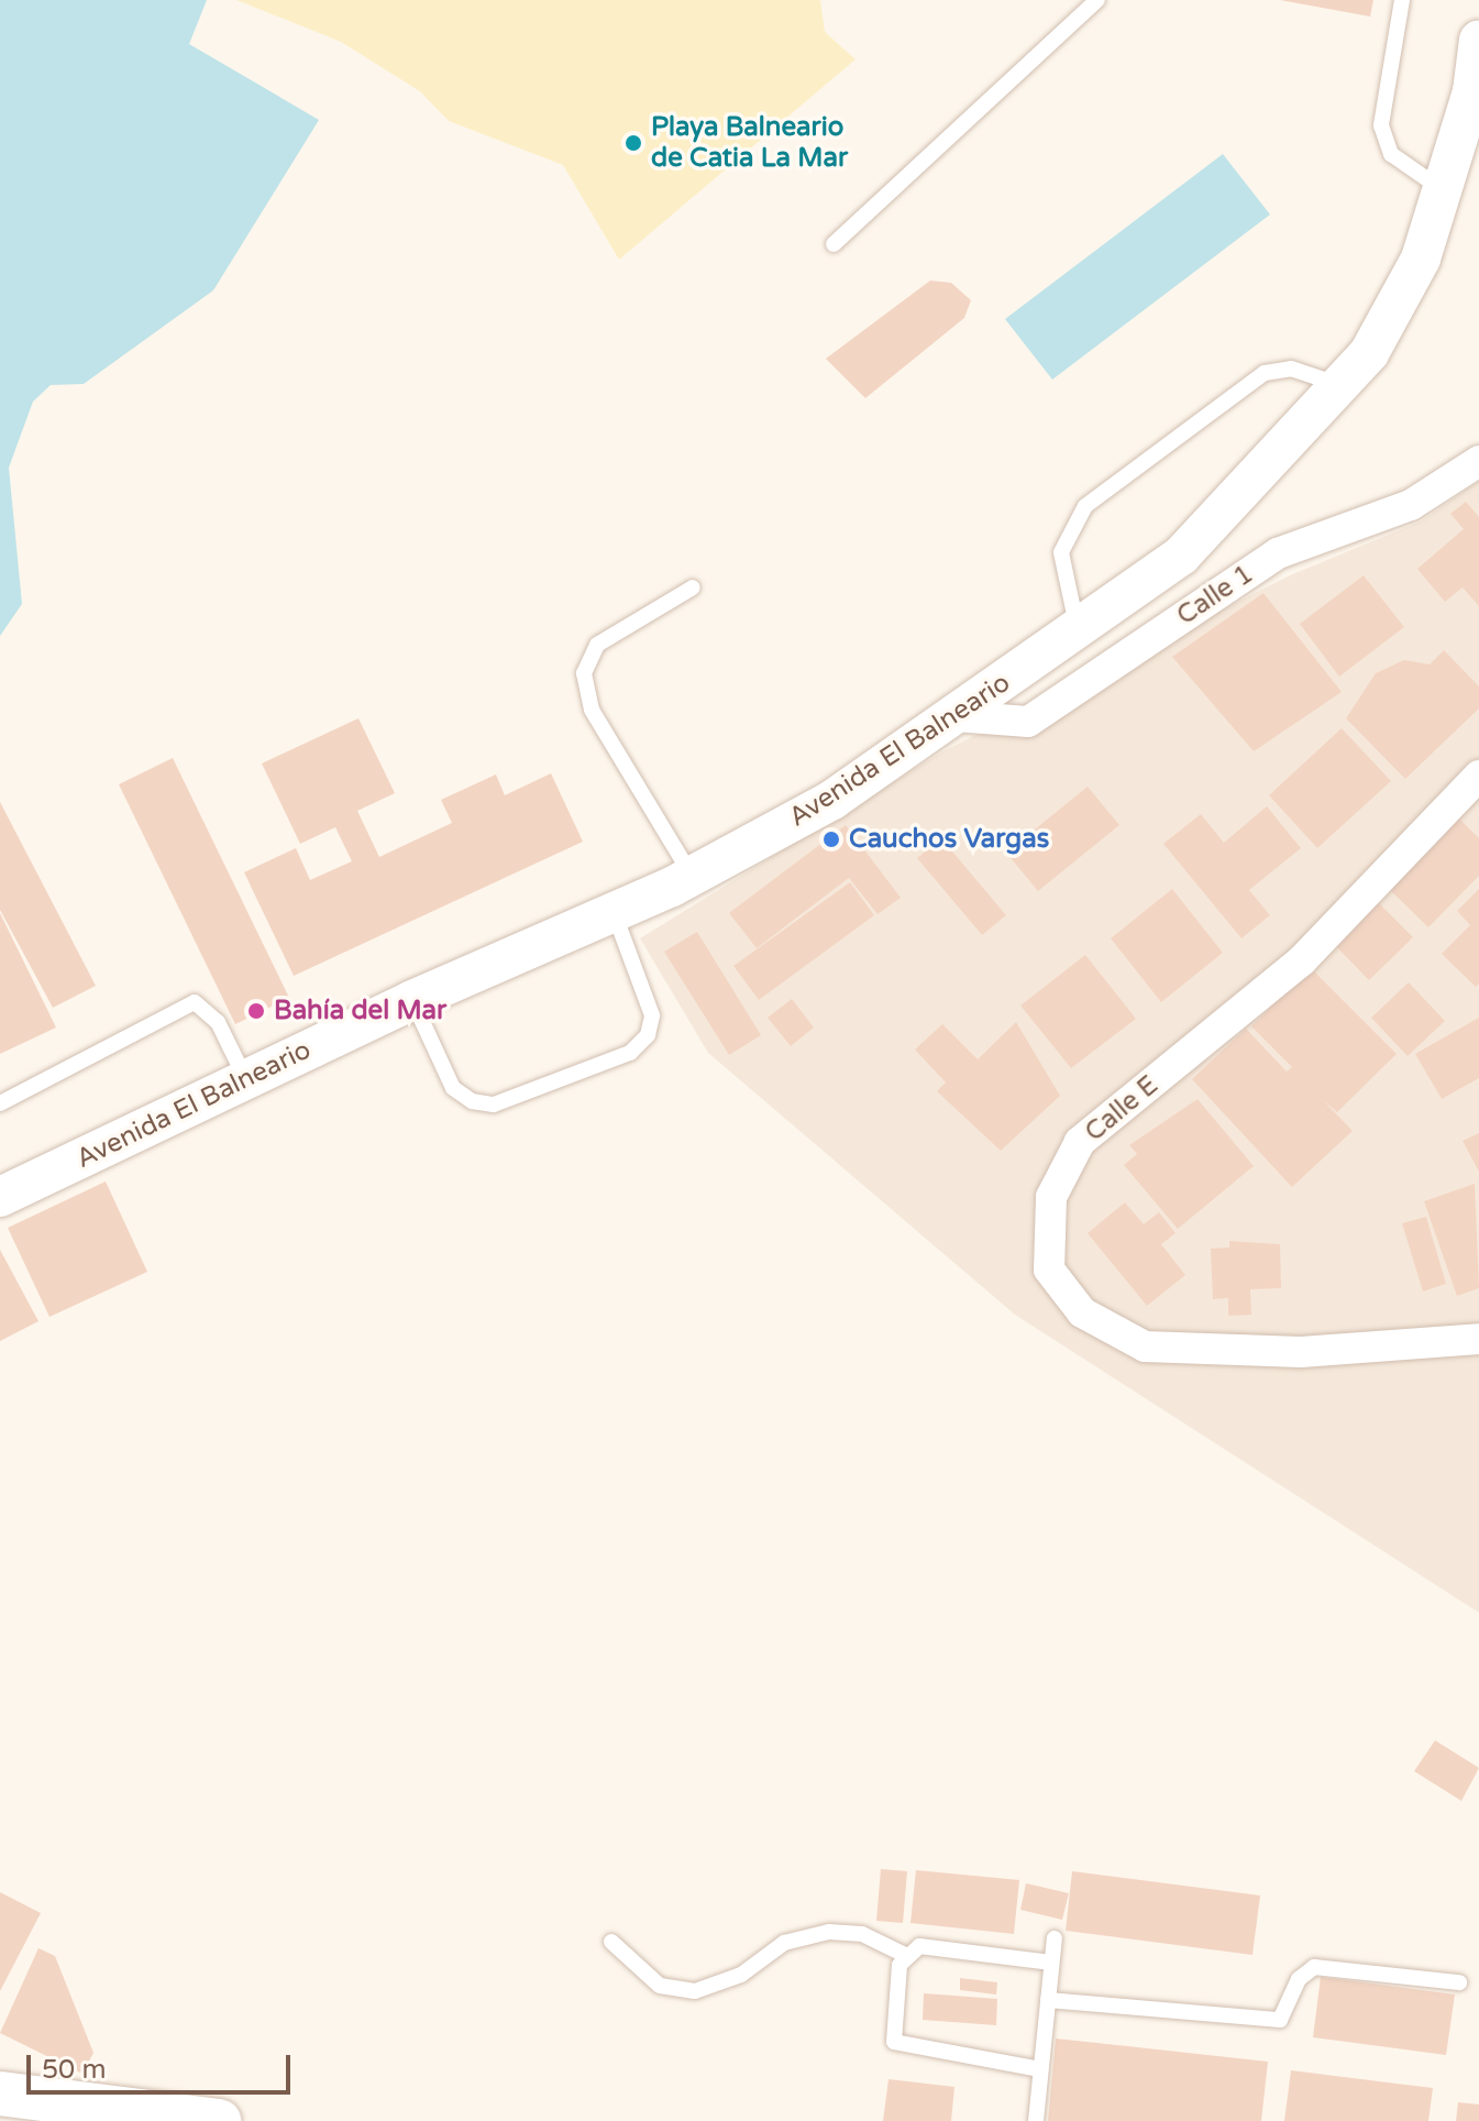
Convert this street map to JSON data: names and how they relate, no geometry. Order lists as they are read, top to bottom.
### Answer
{
  "streets": {
    "street": ["Calle 1", "Avenida El Balneario", "Calle E"]
  },
  "crossings": [
    ["Calle 1", "Avenida El Balneario"]
  ],
  "places": ["Playa Balneario de Catia La Mar", "Cauchos Vargas", "Bahía del Mar"],
  "scale_bar": "50 m"
}
